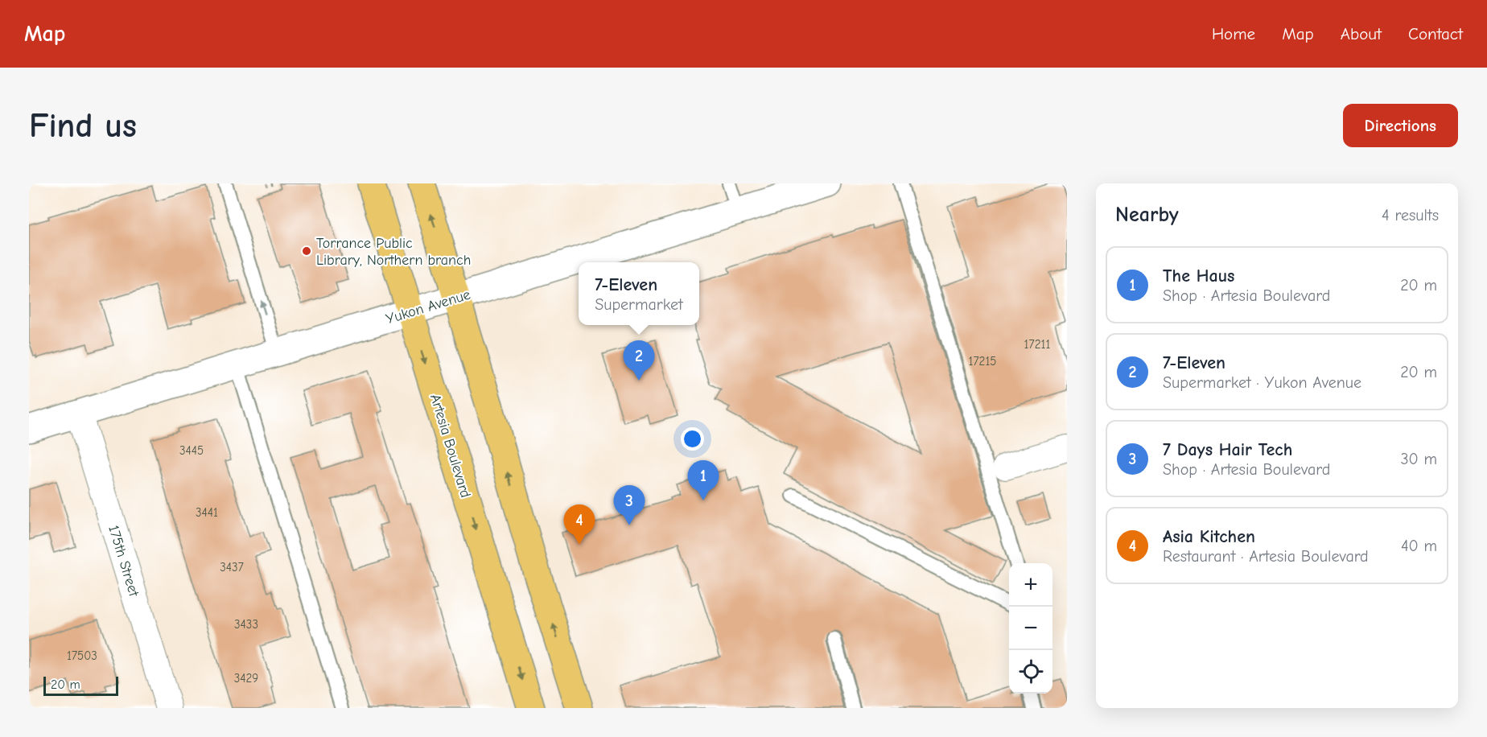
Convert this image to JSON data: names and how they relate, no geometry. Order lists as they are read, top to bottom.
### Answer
{
  "streets": {
    "main road": ["Artesia Boulevard"],
    "street": ["Yukon Avenue", "175th Street"]
  },
  "crossings": [
    ["Yukon Avenue", "Artesia Boulevard"],
    ["Yukon Avenue", "175th Street"]
  ],
  "places": ["Torrance Public Library, Northern branch"],
  "house_numbers": [
    "17211",
    "17215",
    "3445",
    "3441",
    "3437",
    "3433",
    "17503",
    "3429"
  ],
  "scale_bar": "20 m",
  "page": {
    "header": "Map",
    "nav": [
      "Home",
      "Map",
      "About",
      "Contact"
    ],
    "buttons": "Directions",
    "title": "Find us",
    "heading": ["Nearby", "4 results"],
    "list": [
      {
        "mark": "1",
        "name": "The Haus",
        "note": "Shop · Artesia Boulevard",
        "value": "20 m"
      },
      {
        "mark": "2",
        "name": "7-Eleven",
        "note": "Supermarket · Yukon Avenue",
        "value": "20 m"
      },
      {
        "mark": "3",
        "name": "7 Days Hair Tech",
        "note": "Shop · Artesia Boulevard",
        "value": "30 m"
      },
      {
        "mark": "4",
        "name": "Asia Kitchen",
        "note": "Restaurant · Artesia Boulevard",
        "value": "40 m"
      }
    ],
    "popup": ["7-Eleven", "Supermarket"],
    "pins": [
      "2",
      "1",
      "3",
      "4"
    ],
    "map_buttons": ["+", "−"],
    "scale": "20 m"
  }
}
